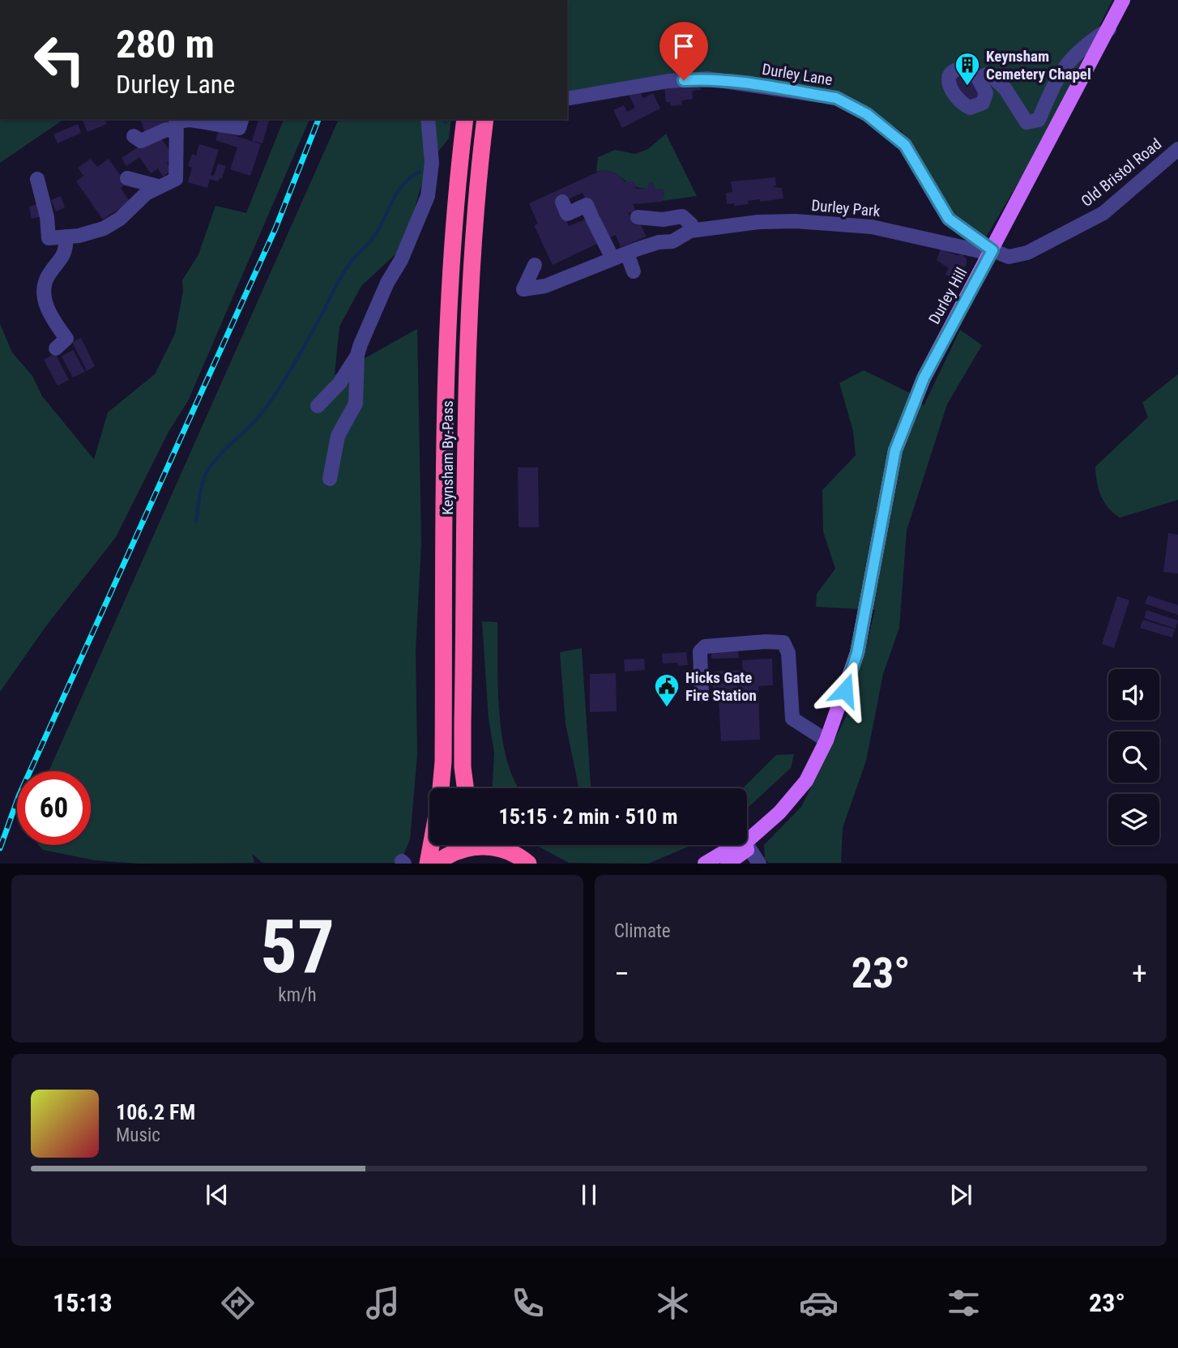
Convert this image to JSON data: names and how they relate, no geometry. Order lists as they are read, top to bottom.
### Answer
{
  "streets": {
    "highway": ["Keynsham By-Pass"],
    "main road": ["Durley Hill"],
    "street": ["Durley Lane", "Old Bristol Road", "Durley Park"]
  },
  "crossings": [
    ["Durley Lane", "Old Bristol Road"],
    ["Durley Lane", "Durley Park"],
    ["Durley Lane", "Durley Hill"],
    ["Old Bristol Road", "Durley Park"],
    ["Old Bristol Road", "Durley Hill"],
    ["Durley Park", "Durley Hill"]
  ],
  "places": {
    "building": ["Keynsham Cemetery Chapel"],
    "public building": ["Hicks Gate Fire Station"]
  },
  "page": {
    "turn": ["280 m", "Durley Lane"],
    "limit": "60",
    "trip": "15:15 · 2 min · 510 m",
    "tile": [
      ["57", "km/h"],
      "Climate"
    ],
    "heat": ["−", "23°", "+"],
    "song": ["106.2 FM", "Music"],
    "tabs": ["15:13", "23°"]
  }
}
